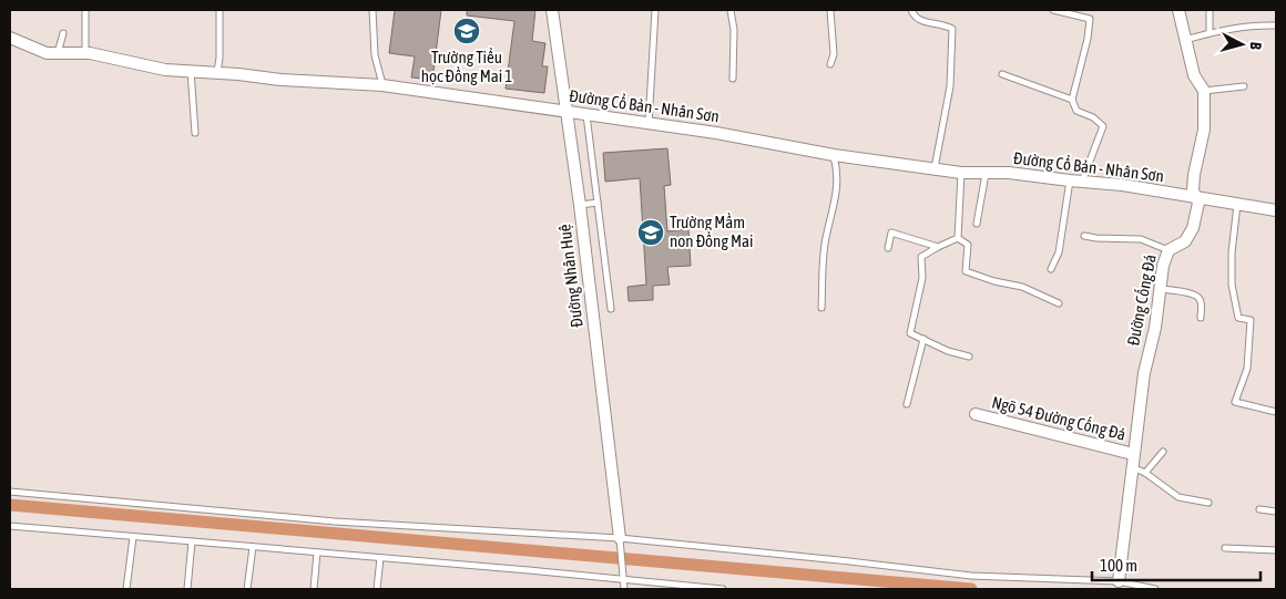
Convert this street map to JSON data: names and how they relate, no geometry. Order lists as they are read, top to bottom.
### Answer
{
  "streets": {
    "street": [
      "Đường Cổ Bản - Nhân Sơn",
      "Đường Nhân Huệ",
      "Đường Cống Đá",
      "Ngõ 54 Đường Cống Đá"
    ]
  },
  "crossings": [
    ["Đường Cổ Bản - Nhân Sơn", "Đường Nhân Huệ"],
    ["Đường Cổ Bản - Nhân Sơn", "Đường Cống Đá"],
    ["Đường Cống Đá", "Ngõ 54 Đường Cống Đá"]
  ],
  "places": {
    "school or university": ["Trường Tiểu học Đồng Mai 1", "Trường Mầm non Đồng Mai"]
  },
  "scale_bar": "100 m",
  "north": "right"
}
